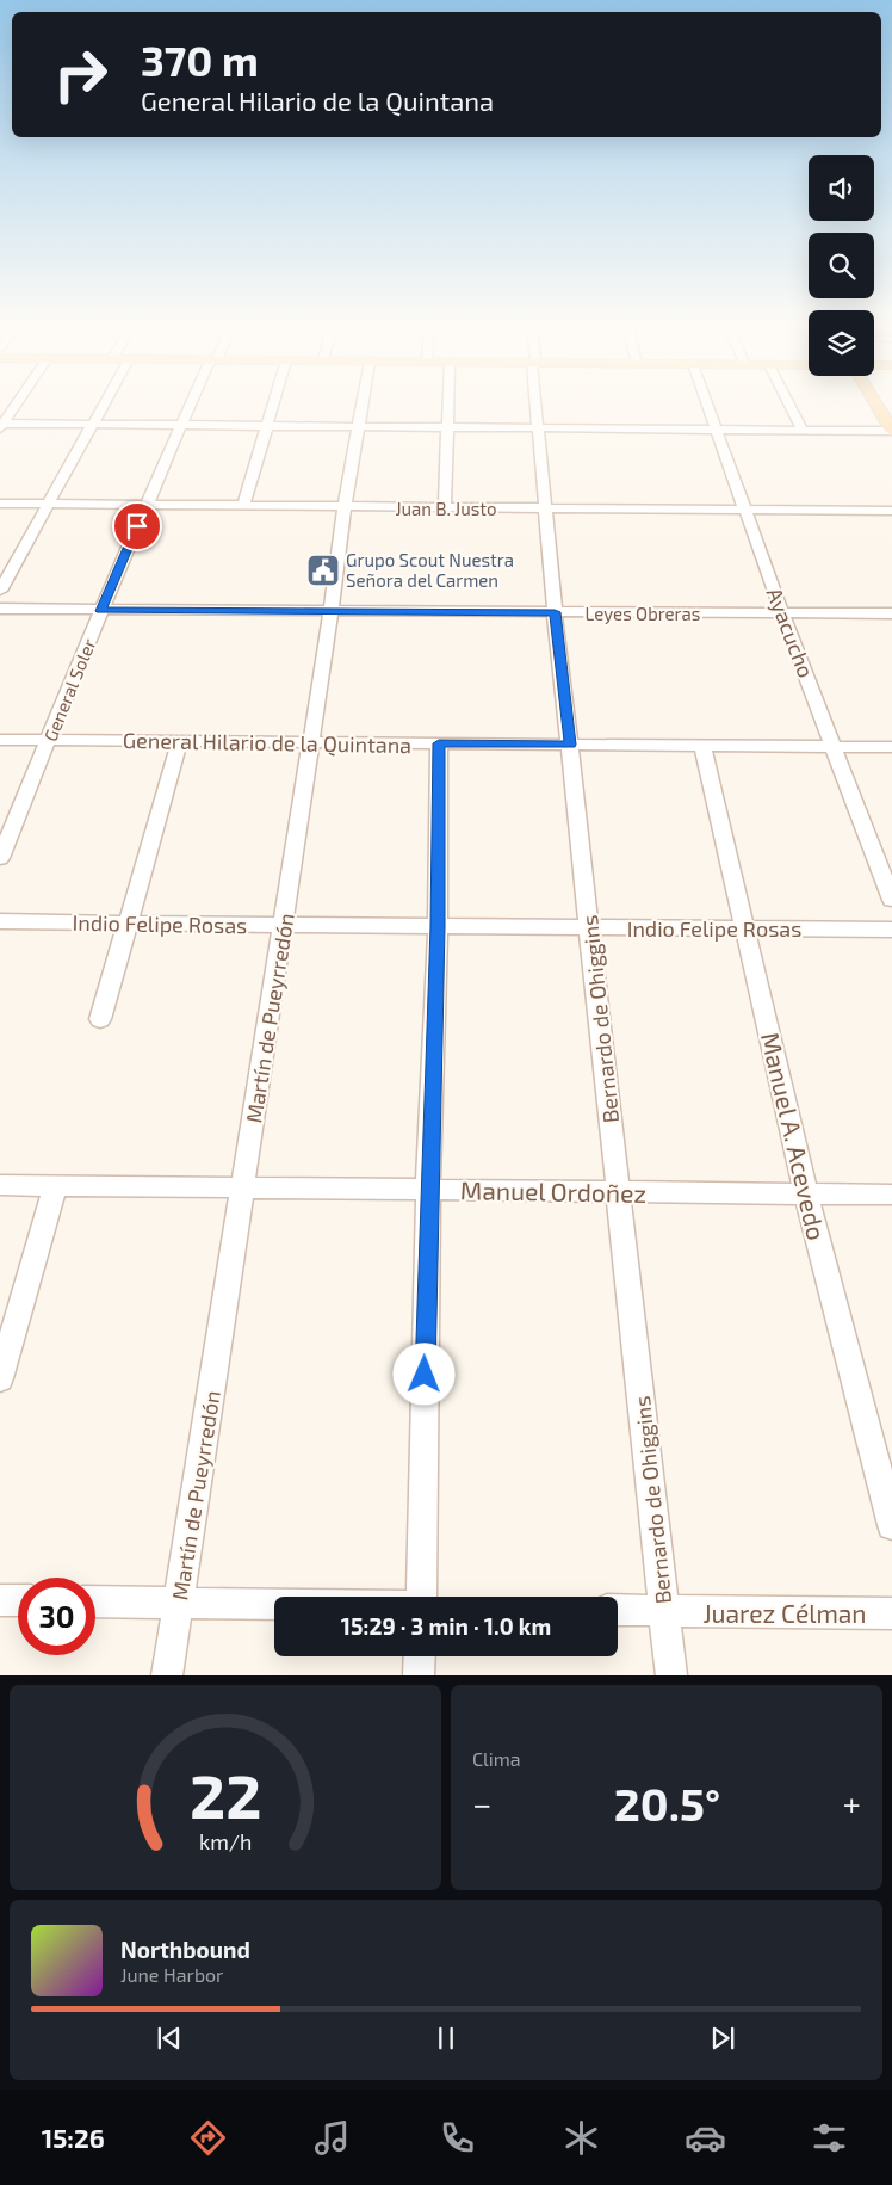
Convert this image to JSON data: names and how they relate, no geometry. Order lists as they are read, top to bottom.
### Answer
{
  "streets": {
    "street": [
      "Juan B. Justo",
      "Leyes Obreras",
      "Ayacucho",
      "General Soler",
      "General Hilario de la Quintana",
      "Indio Felipe Rosas",
      "Martín de Pueyrredón",
      "Bernardo de Ohiggins",
      "Manuel A. Acevedo",
      "Manuel Ordoñez",
      "Juarez Célman"
    ]
  },
  "crossings": [
    ["Juan B. Justo", "Ayacucho"],
    ["Juan B. Justo", "General Soler"],
    ["Juan B. Justo", "Martín de Pueyrredón"],
    ["Juan B. Justo", "Bernardo de Ohiggins"],
    ["Leyes Obreras", "Ayacucho"],
    ["Leyes Obreras", "General Soler"],
    ["Leyes Obreras", "Martín de Pueyrredón"],
    ["Leyes Obreras", "Bernardo de Ohiggins"],
    ["Ayacucho", "General Hilario de la Quintana"],
    ["General Soler", "General Hilario de la Quintana"],
    ["General Hilario de la Quintana", "Martín de Pueyrredón"],
    ["General Hilario de la Quintana", "Bernardo de Ohiggins"],
    ["General Hilario de la Quintana", "Manuel A. Acevedo"],
    ["Indio Felipe Rosas", "Martín de Pueyrredón"],
    ["Indio Felipe Rosas", "Bernardo de Ohiggins"],
    ["Indio Felipe Rosas", "Manuel A. Acevedo"],
    ["Martín de Pueyrredón", "Manuel Ordoñez"],
    ["Bernardo de Ohiggins", "Manuel Ordoñez"],
    ["Bernardo de Ohiggins", "Juarez Célman"],
    ["Manuel A. Acevedo", "Manuel Ordoñez"]
  ],
  "places": {
    "public building": ["Grupo Scout Nuestra Señora del Carmen"]
  },
  "page": {
    "turn": ["370 m", "General Hilario de la Quintana"],
    "limit": "30",
    "trip": "15:29 · 3 min · 1.0 km",
    "tile": "Clima",
    "heat": ["−", "20.5°", "+"],
    "song": ["Northbound", "June Harbor"],
    "tabs": "15:26",
    "gauge": ["22", "km/h"]
  }
}
